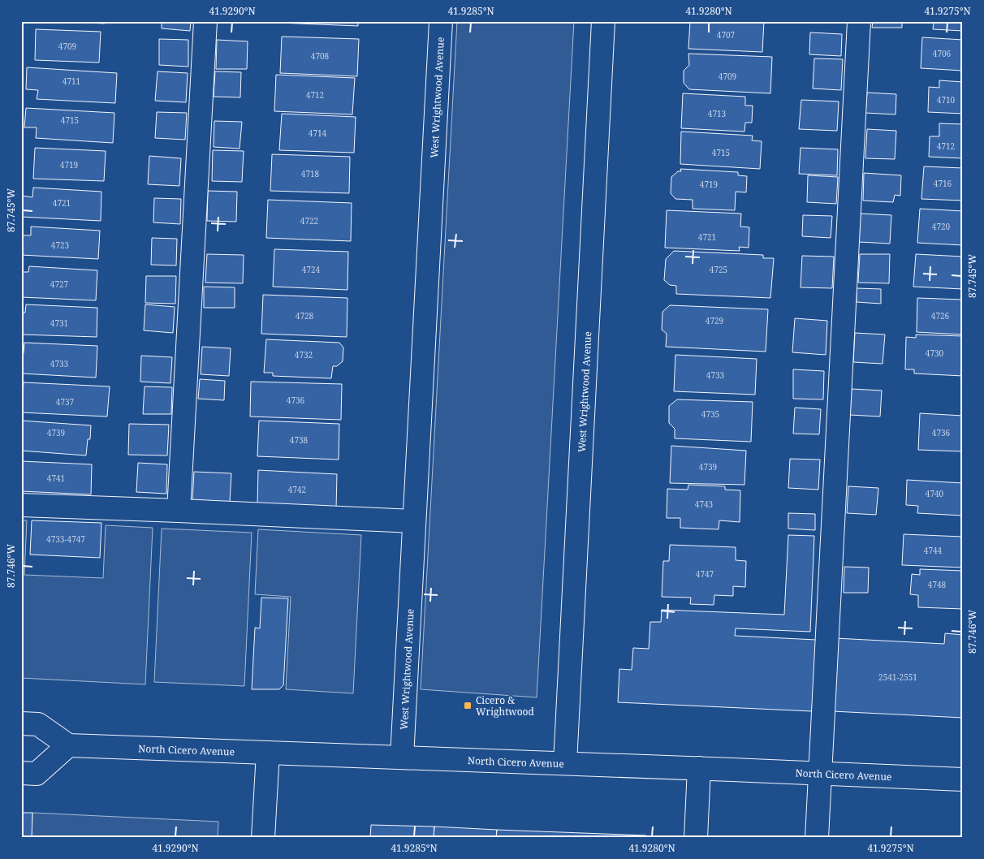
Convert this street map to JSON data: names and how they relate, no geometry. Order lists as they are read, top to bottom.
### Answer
{
  "streets": {
    "street": ["West Wrightwood Avenue", "North Cicero Avenue"]
  },
  "crossings": [
    ["West Wrightwood Avenue", "North Cicero Avenue"]
  ],
  "places": {
    "transit": ["Cicero & Wrightwood"]
  },
  "house_numbers": [
    "4707",
    "4709",
    "4706",
    "4708",
    "4709",
    "4711",
    "4712",
    "4710",
    "4713",
    "4715",
    "4714",
    "4712",
    "4715",
    "4719",
    "4718",
    "4716",
    "4719",
    "4721",
    "4722",
    "4720",
    "4721",
    "4723",
    "4724",
    "4725",
    "4727",
    "4728",
    "4726",
    "4729",
    "4731",
    "4730",
    "4732",
    "4733",
    "4733",
    "4736",
    "4737",
    "4735",
    "4739",
    "4736",
    "4738",
    "4739",
    "4741",
    "4742",
    "4740",
    "4743",
    "4733-4747",
    "4744",
    "4747",
    "4748",
    "2541-2551"
  ],
  "coordinates": [
    "41.9290°N",
    "41.9285°N",
    "41.9280°N",
    "41.9275°N",
    "87.745°W",
    "87.746°W"
  ]
}
